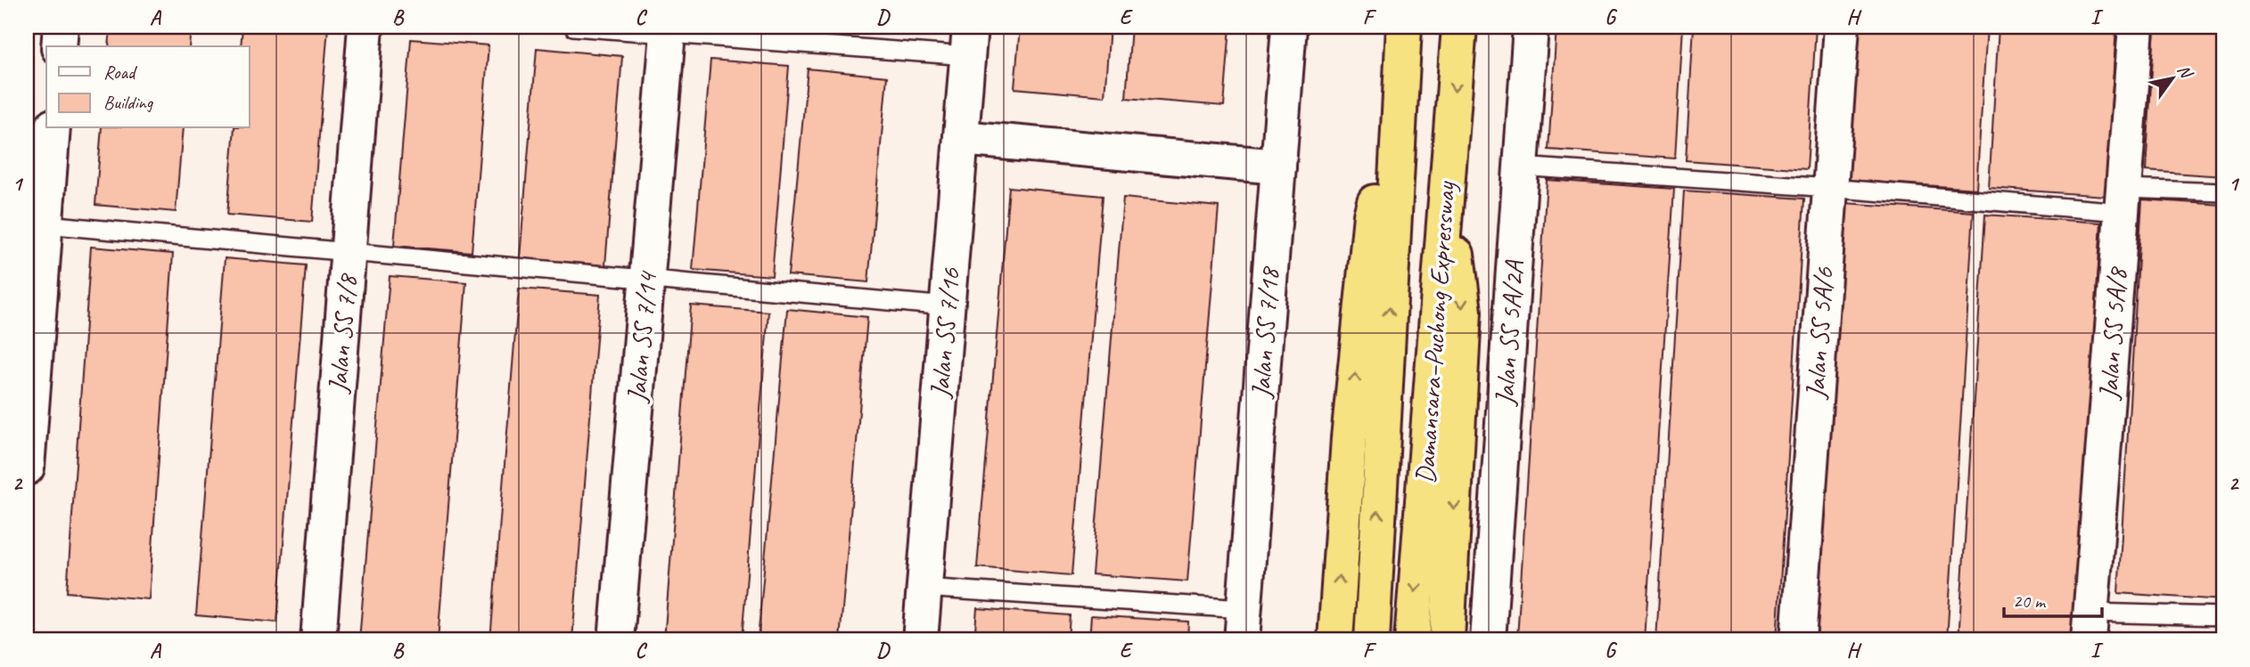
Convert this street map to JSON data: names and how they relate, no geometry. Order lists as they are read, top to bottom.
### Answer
{
  "streets": {
    "highway": ["Damansara–Puchong Expressway"],
    "street": [
      "Jalan SS 7/16",
      "Jalan SS 7/18",
      "Jalan SS 5A/2A",
      "Jalan SS 5A/6",
      "Jalan SS 7/8",
      "Jalan SS 5A/8",
      "Jalan SS 7/14"
    ]
  },
  "legend": ["Road", "Building"],
  "scale_bar": "20 m",
  "north": "top right",
  "grid": {
    "columns": [
      "A",
      "B",
      "C",
      "D",
      "E",
      "F",
      "G",
      "H",
      "I"
    ],
    "rows": ["1", "2"]
  }
}
